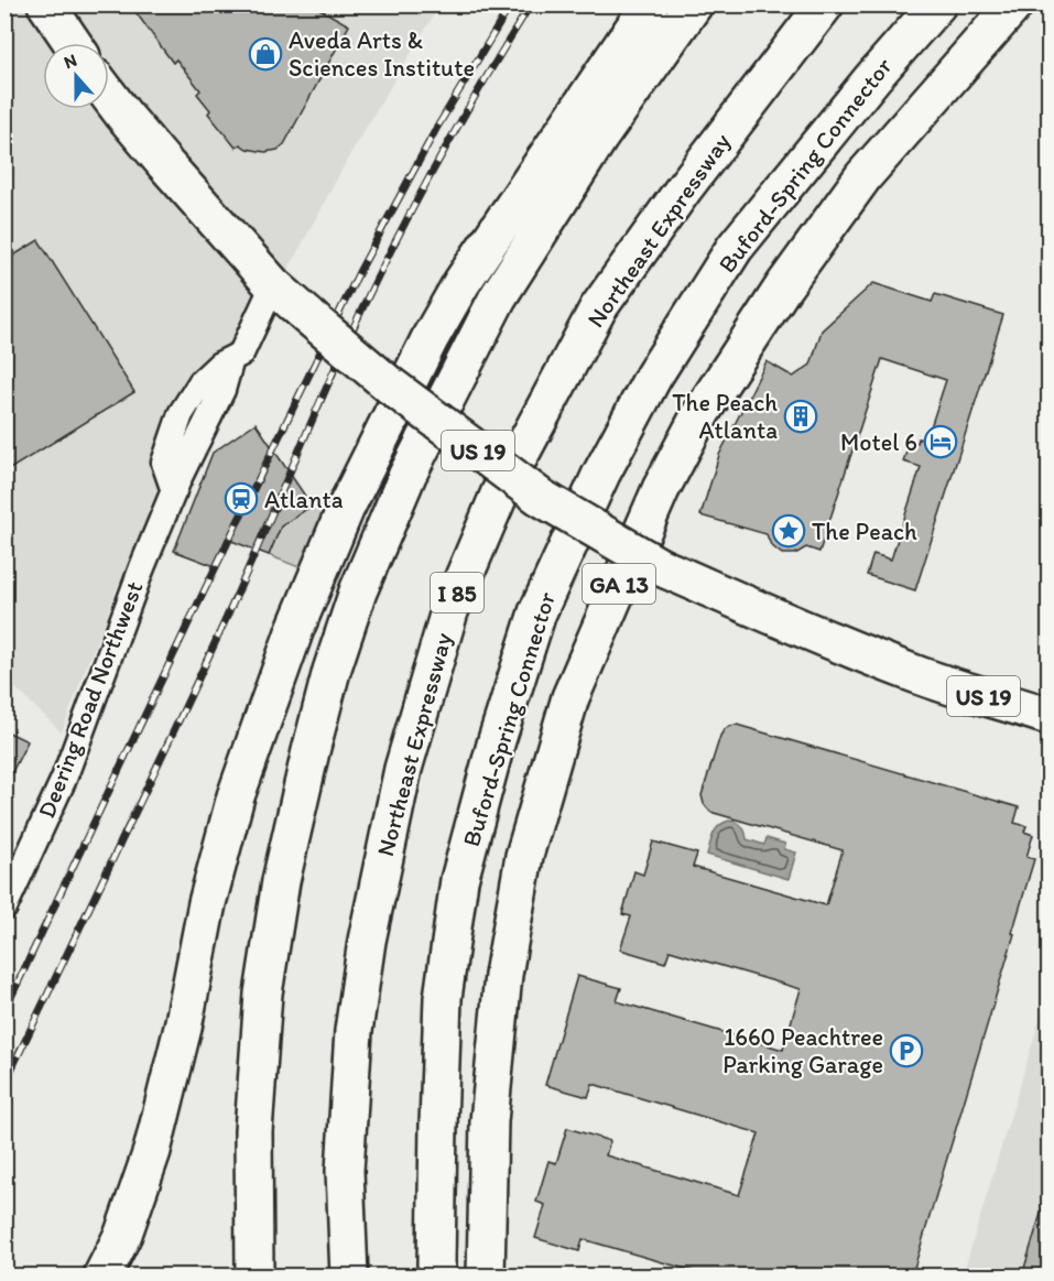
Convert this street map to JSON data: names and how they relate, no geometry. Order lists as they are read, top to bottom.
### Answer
{
  "streets": {
    "main road": [
      "Buford-Spring Connector",
      "Northeast Expressway",
      "US 19",
      "GA 13",
      "I 85"
    ],
    "street": ["Deering Road Northwest"]
  },
  "crossings": [
    ["US 19", "Deering Road Northwest"]
  ],
  "places": {
    "shop": ["Aveda Arts & Sciences Institute"],
    "building": ["The Peach Atlanta"],
    "hotel": ["Motel 6"],
    "station": ["Atlanta"],
    "place": ["The Peach"],
    "parking": ["1660 Peachtree Parking Garage"]
  },
  "north": "top"
}
